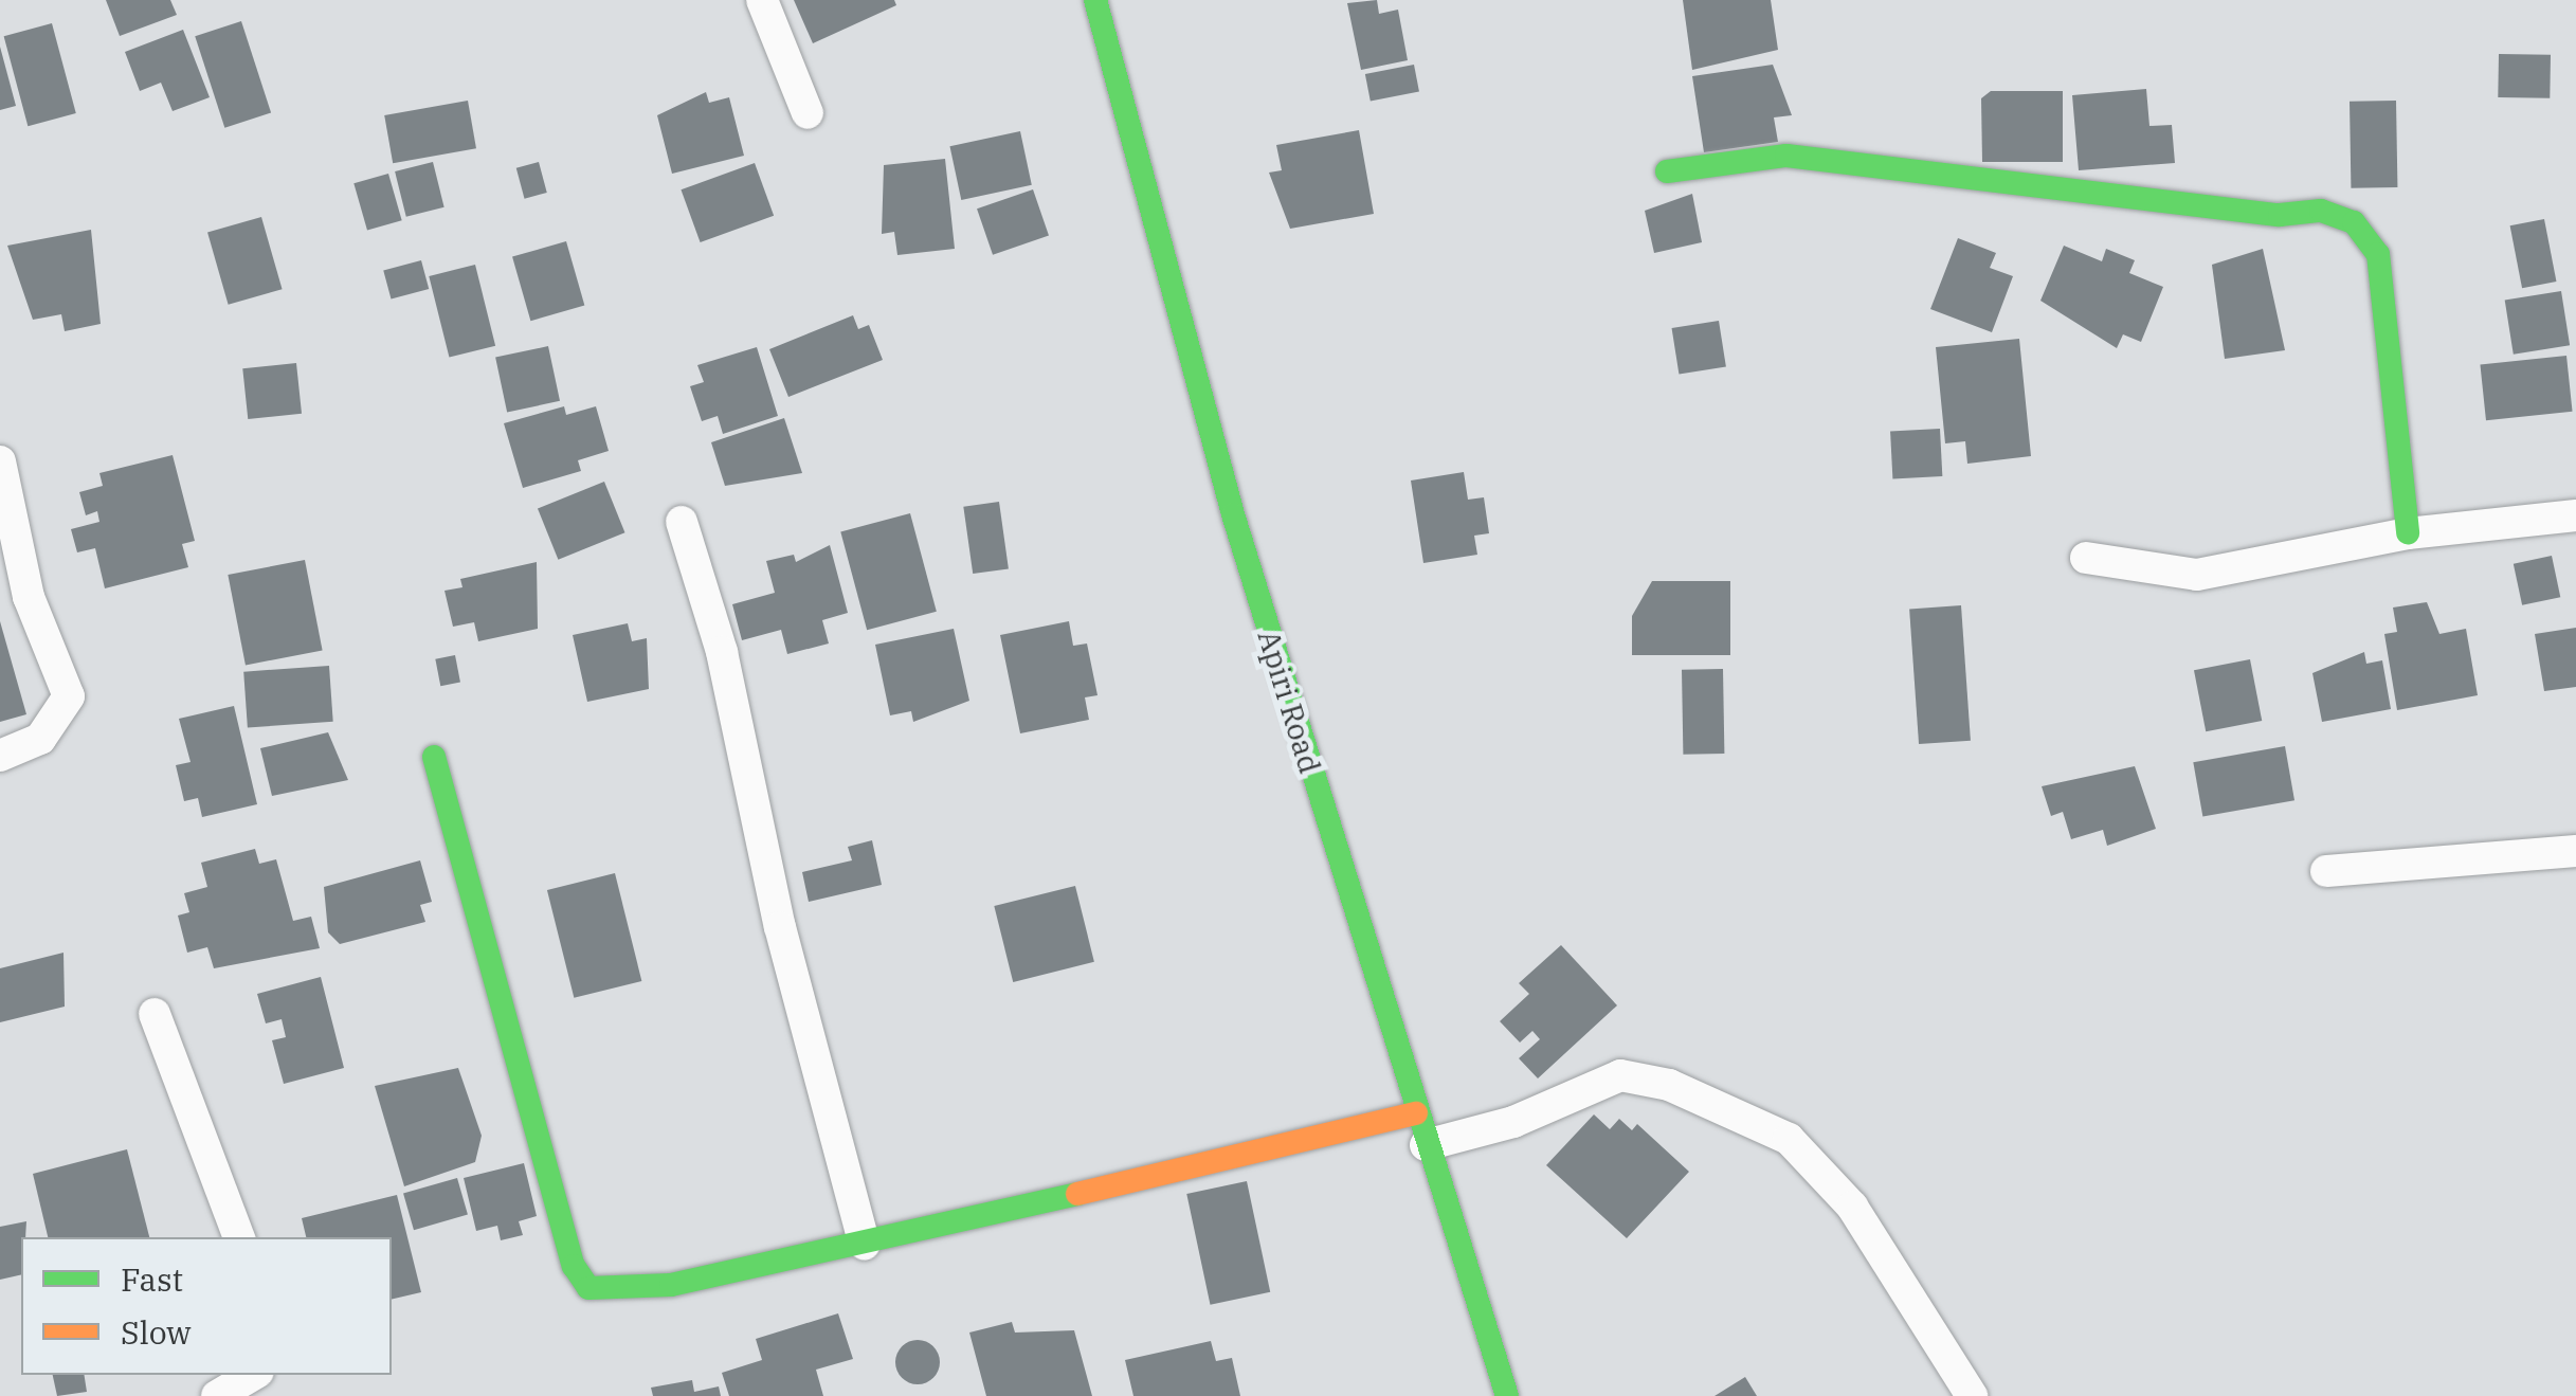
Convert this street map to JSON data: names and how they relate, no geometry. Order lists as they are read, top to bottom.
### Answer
{
  "streets": {
    "street": ["Apiri Road"]
  },
  "legend": ["Fast", "Slow"]
}
